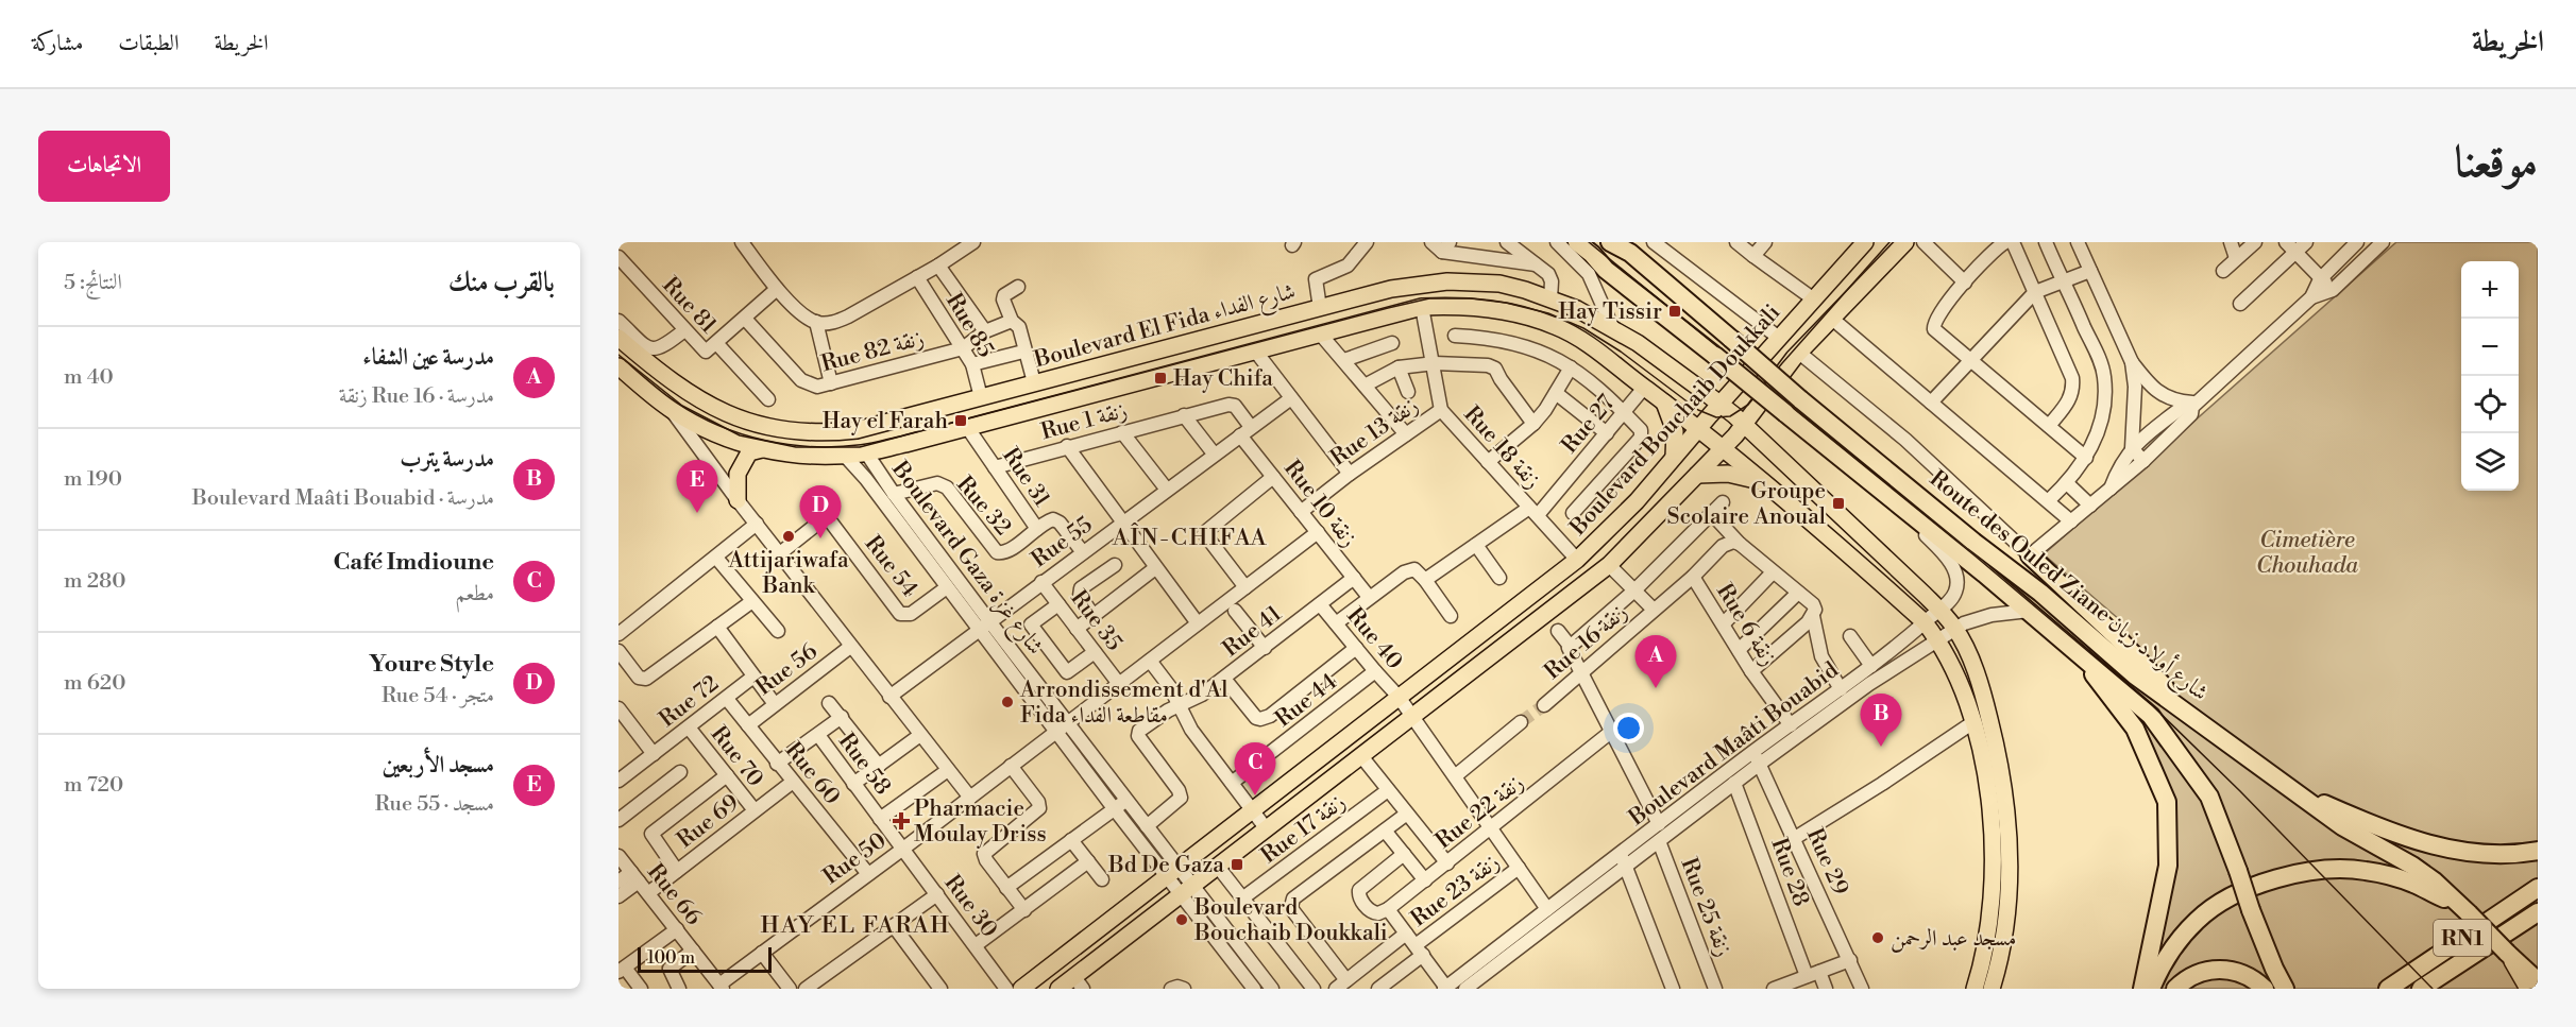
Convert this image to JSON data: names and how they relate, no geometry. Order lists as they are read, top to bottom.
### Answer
{
  "streets": {
    "highway": ["Route des Ouled Ziane شارع أولاد زيان", "RN1"],
    "main road": ["Boulevard El Fida شارع الفداء", "Boulevard Bouchaib Doukkali"],
    "street": [
      "Rue 81",
      "Rue 85",
      "Rue 82 زنقة",
      "Rue 1 زنقة",
      "Rue 27",
      "Rue 13 زنقة",
      "Rue 18 زنقة",
      "Rue 31",
      "Rue 10 زنقة",
      "Rue 32",
      "Rue 55",
      "Boulevard Gaza شارع غزة",
      "Rue 54",
      "Rue 35",
      "Rue 6 زنقة",
      "Rue 41",
      "Rue 40",
      "Rue 16 زنقة",
      "Rue 56",
      "Rue 44",
      "Rue 72",
      "Boulevard Maâti Bouabid",
      "Rue 70",
      "Rue 58",
      "Rue 60",
      "Rue 22 زنقة",
      "Rue 69",
      "Rue 17 زنقة",
      "Rue 50",
      "Rue 29",
      "Rue 28",
      "Rue 23 زنقة",
      "Rue 66",
      "Rue 30",
      "Rue 25 زنقة"
    ]
  },
  "crossings": [
    ["Rue 85", "Boulevard El Fida شارع الفداء"],
    ["Rue 85", "Rue 82 زنقة"],
    ["Boulevard El Fida شارع الفداء", "Boulevard Bouchaib Doukkali"],
    ["Boulevard Bouchaib Doukkali", "Rue 18 زنقة"],
    ["Boulevard Bouchaib Doukkali", "Boulevard Gaza شارع غزة"],
    ["Boulevard Bouchaib Doukkali", "Rue 40"],
    ["Rue 1 زنقة", "Rue 31"],
    ["Rue 1 زنقة", "Rue 55"],
    ["Rue 27", "Rue 18 زنقة"],
    ["Rue 13 زنقة", "Rue 18 زنقة"],
    ["Rue 13 زنقة", "Rue 10 زنقة"],
    ["Rue 31", "Rue 32"],
    ["Rue 31", "Rue 55"],
    ["Rue 10 زنقة", "Rue 55"],
    ["Rue 10 زنقة", "Rue 41"],
    ["Rue 10 زنقة", "Rue 50"],
    ["Rue 32", "Boulevard Gaza شارع غزة"],
    ["Rue 55", "Boulevard Gaza شارع غزة"],
    ["Rue 55", "Rue 35"],
    ["Boulevard Gaza شارع غزة", "Rue 54"],
    ["Boulevard Gaza شارع غزة", "Rue 41"],
    ["Boulevard Gaza شارع غزة", "Rue 50"],
    ["Route des Ouled Ziane شارع أولاد زيان", "Boulevard Maâti Bouabid"],
    ["Rue 35", "Rue 50"],
    ["Rue 6 زنقة", "Rue 16 زنقة"],
    ["Rue 6 زنقة", "Boulevard Maâti Bouabid"],
    ["Rue 41", "Rue 40"],
    ["Rue 41", "Rue 44"],
    ["Rue 40", "Rue 44"],
    ["Rue 40", "Boulevard Maâti Bouabid"],
    ["Rue 40", "Rue 22 زنقة"],
    ["Rue 40", "Rue 23 زنقة"],
    ["Rue 56", "Rue 60"],
    ["Rue 72", "Rue 70"],
    ["Rue 72", "Rue 60"],
    ["Boulevard Maâti Bouabid", "Rue 29"],
    ["Boulevard Maâti Bouabid", "Rue 28"],
    ["Boulevard Maâti Bouabid", "Rue 25 زنقة"],
    ["Rue 70", "Rue 69"],
    ["Rue 58", "Rue 50"],
    ["Rue 58", "Rue 30"],
    ["Rue 60", "Rue 69"],
    ["Rue 60", "Rue 50"],
    ["Rue 69", "Rue 66"],
    ["Rue 50", "Rue 66"],
    ["Rue 50", "Rue 30"]
  ],
  "districts": ["AÎN-CHIFAA", "HAY EL FARAH"],
  "parks": ["Cimetière Chouhada"],
  "places": {
    "transit": [
      "Hay Tissir",
      "Hay Chifa",
      "Hay el Farah",
      "Groupe Scolaire Anoual",
      "Bd De Gaza"
    ],
    "other": [
      "Attijariwafa Bank",
      "Arrondissement d'Al Fida مقاطعة الفداء",
      "Boulevard Bouchaib Doukkali",
      "مسجد عبد الرحمن"
    ],
    "health": ["Pharmacie Moulay Driss"]
  },
  "scale_bar": "100 m",
  "page": {
    "header": "الخريطة",
    "nav": ["الخريطة", "الطبقات", "مشاركة"],
    "title": "موقعنا",
    "buttons": "الاتجاهات",
    "heading": ["بالقرب منك", "النتائج: 5"],
    "map_buttons": ["+", "−"],
    "list": [
      {
        "mark": "A",
        "name": "مدرسة عين الشفاء",
        "note": "مدرسة · Rue 16 زنقة",
        "value": "40 m"
      },
      {
        "mark": "B",
        "name": "مدرسة يترب",
        "note": "مدرسة · Boulevard Maâti Bouabid",
        "value": "190 m"
      },
      {
        "mark": "C",
        "name": "Café Imdioune",
        "note": "مطعم",
        "value": "280 m"
      },
      {
        "mark": "D",
        "name": "Youre Style",
        "note": "متجر · Rue 54",
        "value": "620 m"
      },
      {
        "mark": "E",
        "name": "مسجد الأربعين",
        "note": "مسجد · Rue 55",
        "value": "720 m"
      }
    ],
    "pins": [
      "E",
      "D",
      "A",
      "B",
      "C"
    ],
    "scale": "100 m"
  }
}
